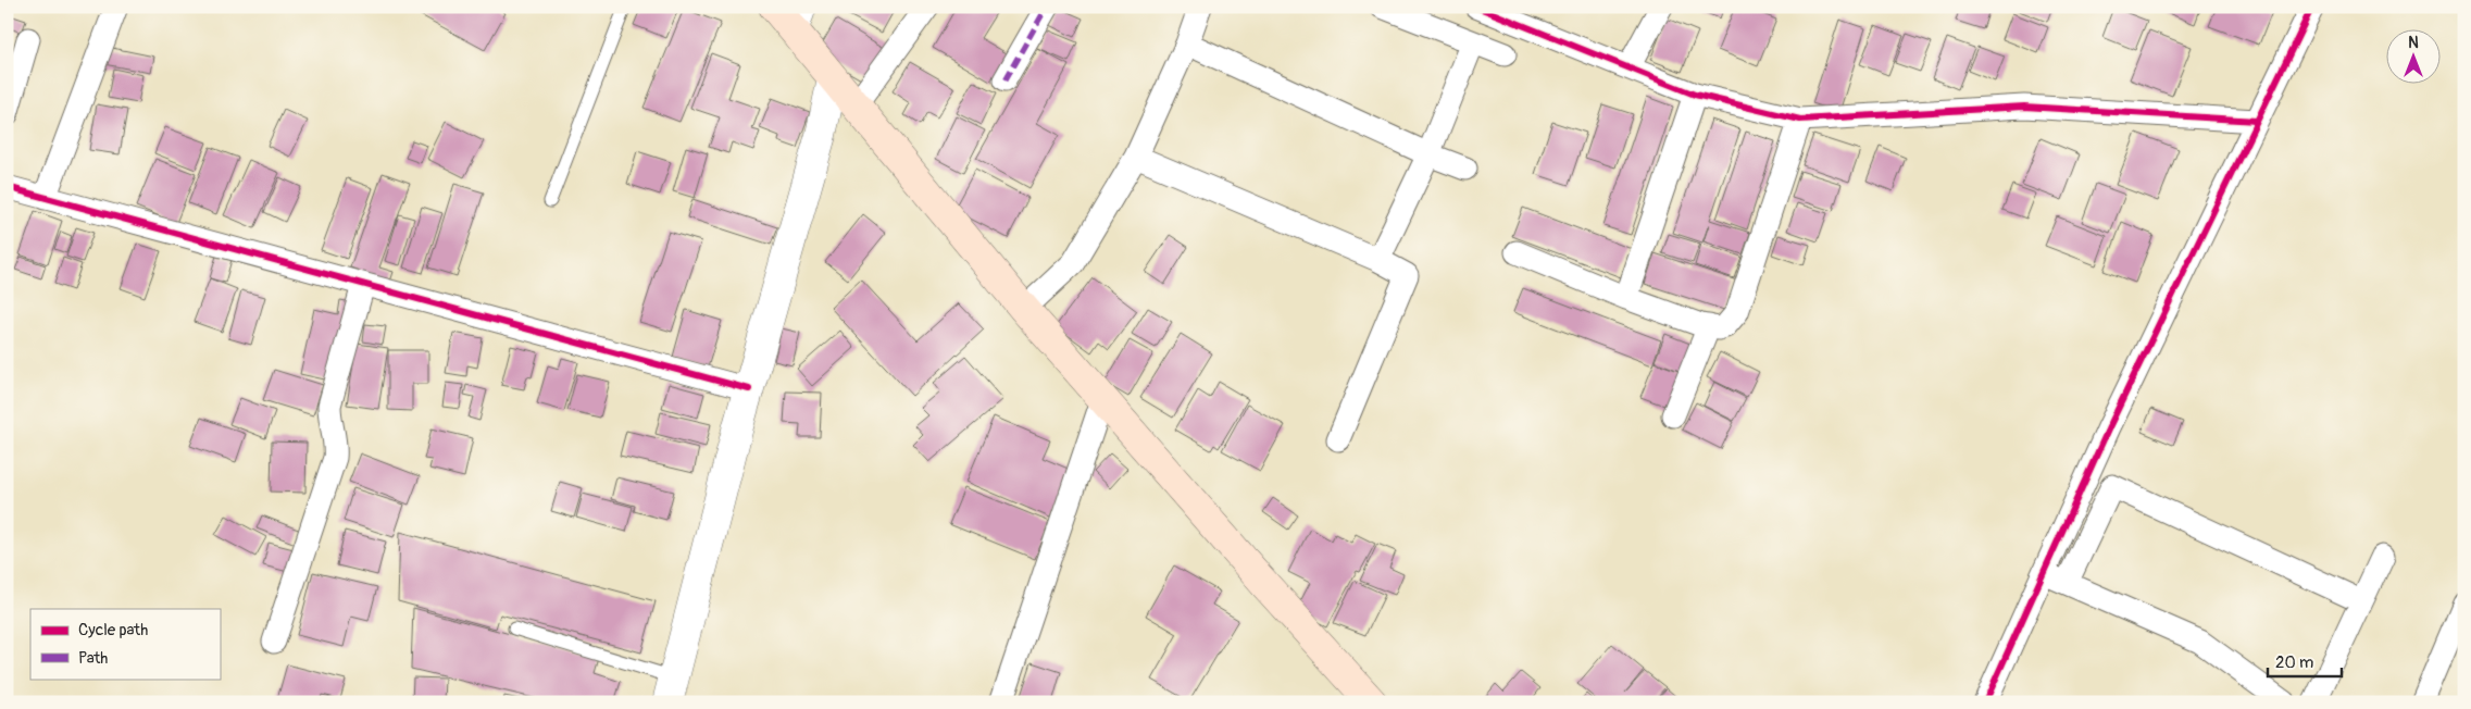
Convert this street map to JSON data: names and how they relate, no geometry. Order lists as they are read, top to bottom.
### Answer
{
  "legend": ["Cycle path", "Path"],
  "scale_bar": "20 m",
  "north": "top"
}
